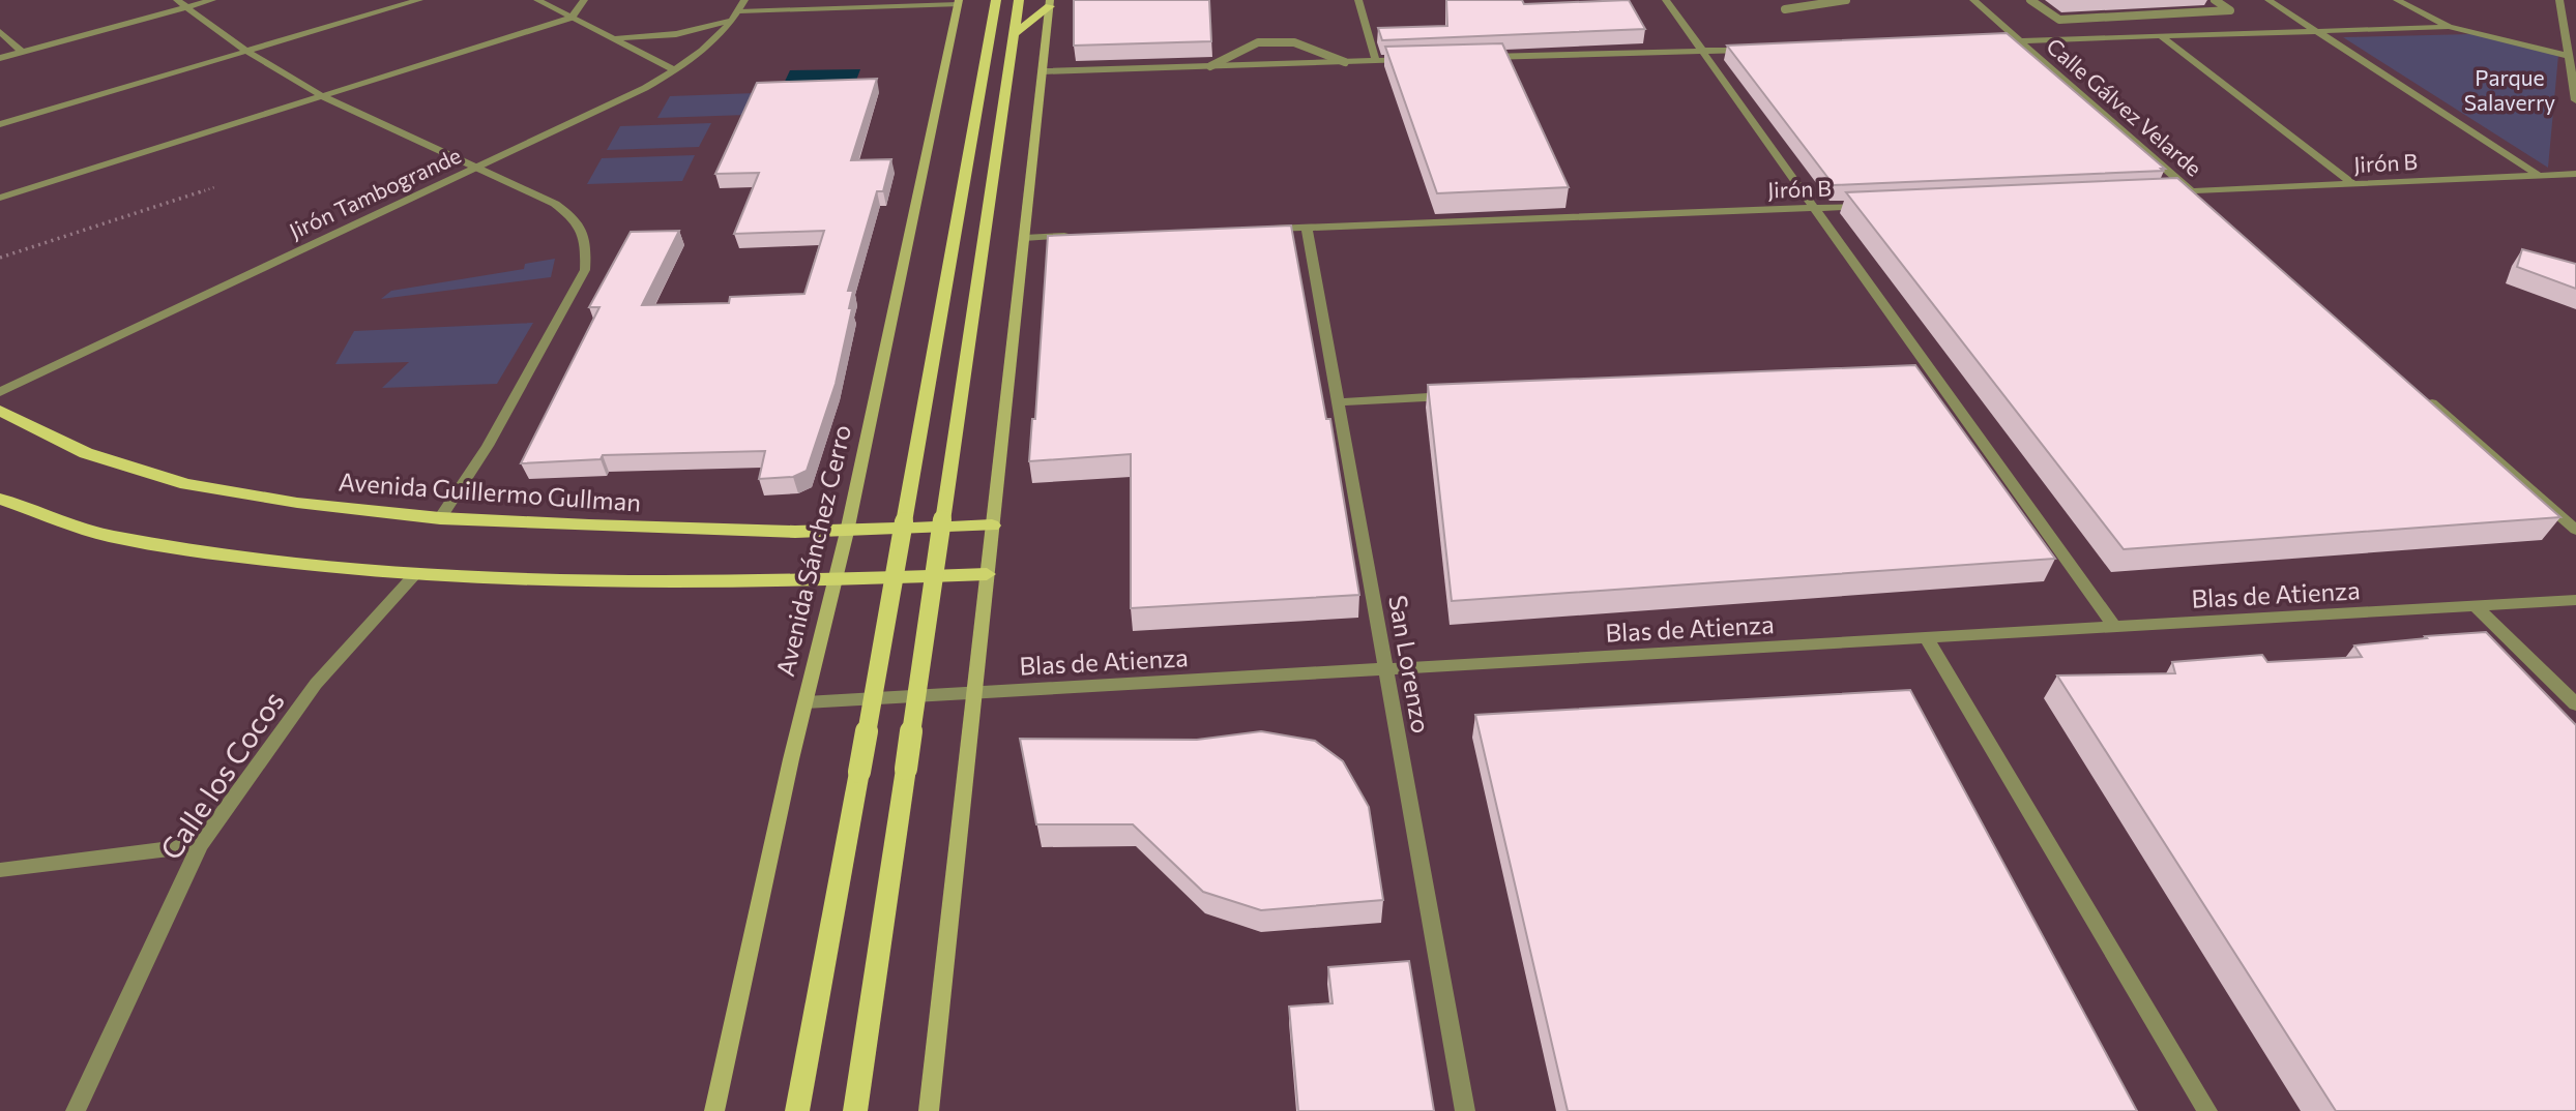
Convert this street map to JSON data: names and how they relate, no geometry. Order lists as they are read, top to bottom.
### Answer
{
  "streets": {
    "main road": ["Avenida Guillermo Gullman", "Avenida Sánchez Cerro"],
    "street": [
      "Calle Gálvez Velarde",
      "Jirón B",
      "Jirón Tambogrande",
      "Blas de Atienza",
      "San Lorenzo",
      "Calle los Cocos"
    ]
  },
  "crossings": [
    ["Calle Gálvez Velarde", "Jirón B"],
    ["Jirón B", "San Lorenzo"],
    ["Avenida Guillermo Gullman", "Avenida Sánchez Cerro"],
    ["Avenida Sánchez Cerro", "Blas de Atienza"],
    ["Blas de Atienza", "San Lorenzo"]
  ],
  "parks": ["Parque Salaverry"]
}
